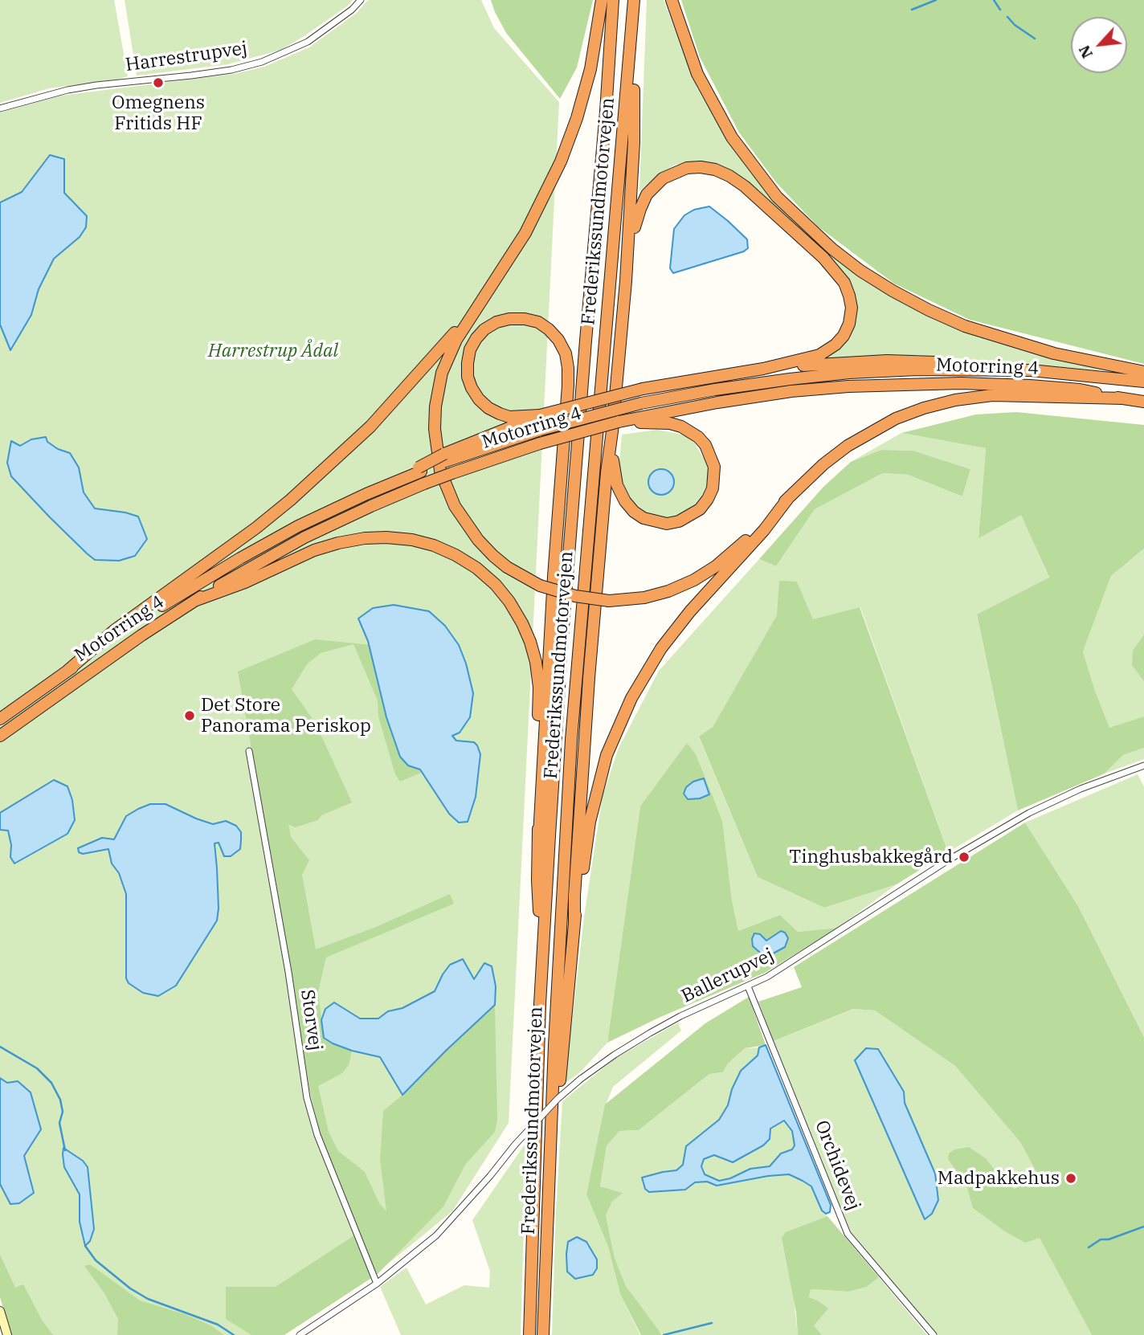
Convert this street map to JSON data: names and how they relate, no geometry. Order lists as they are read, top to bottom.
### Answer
{
  "streets": {
    "highway": ["Frederikssundmotorvejen", "Motorring 4"],
    "street": [
      "Harrestrupvej",
      "Ballerupvej",
      "Storvej",
      "Orchidevej"
    ]
  },
  "crossings": [
    ["Ballerupvej", "Storvej"],
    ["Ballerupvej", "Orchidevej"]
  ],
  "parks": ["Harrestrup Ådal"],
  "places": [
    "Omegnens Fritids HF",
    "Det Store Panorama Periskop",
    "Tinghusbakkegård",
    "Madpakkehus"
  ],
  "north": "bottom left"
}
